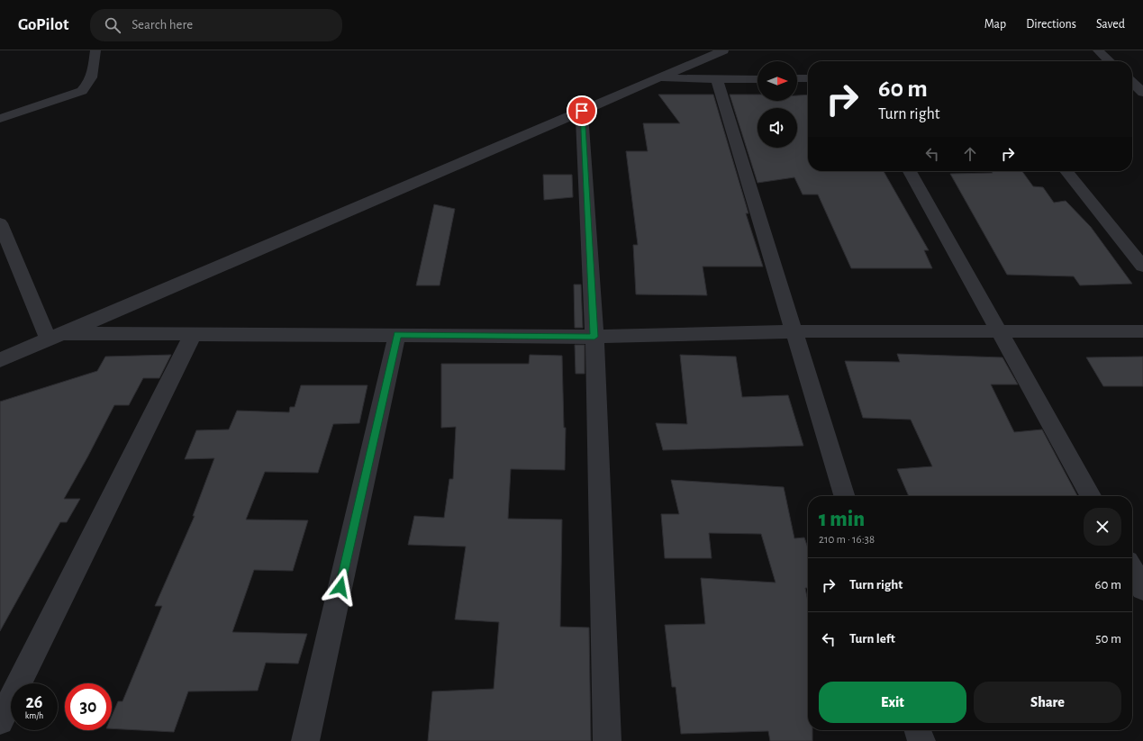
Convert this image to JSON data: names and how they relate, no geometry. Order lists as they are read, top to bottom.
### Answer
{
  "north": "right",
  "page": {
    "header": "GoPilot",
    "search": "Search here",
    "nav": ["Map", "Directions", "Saved"],
    "turn": ["60 m", "Turn right"],
    "heading": ["1 min", "210 m · 16:38"],
    "list": [
      {
        "name": "Turn right",
        "value": "60 m"
      },
      {
        "name": "Turn left",
        "value": "50 m"
      }
    ],
    "buttons": ["Exit", "Share"],
    "speed": "26 km/h",
    "limit": "30"
  }
}
